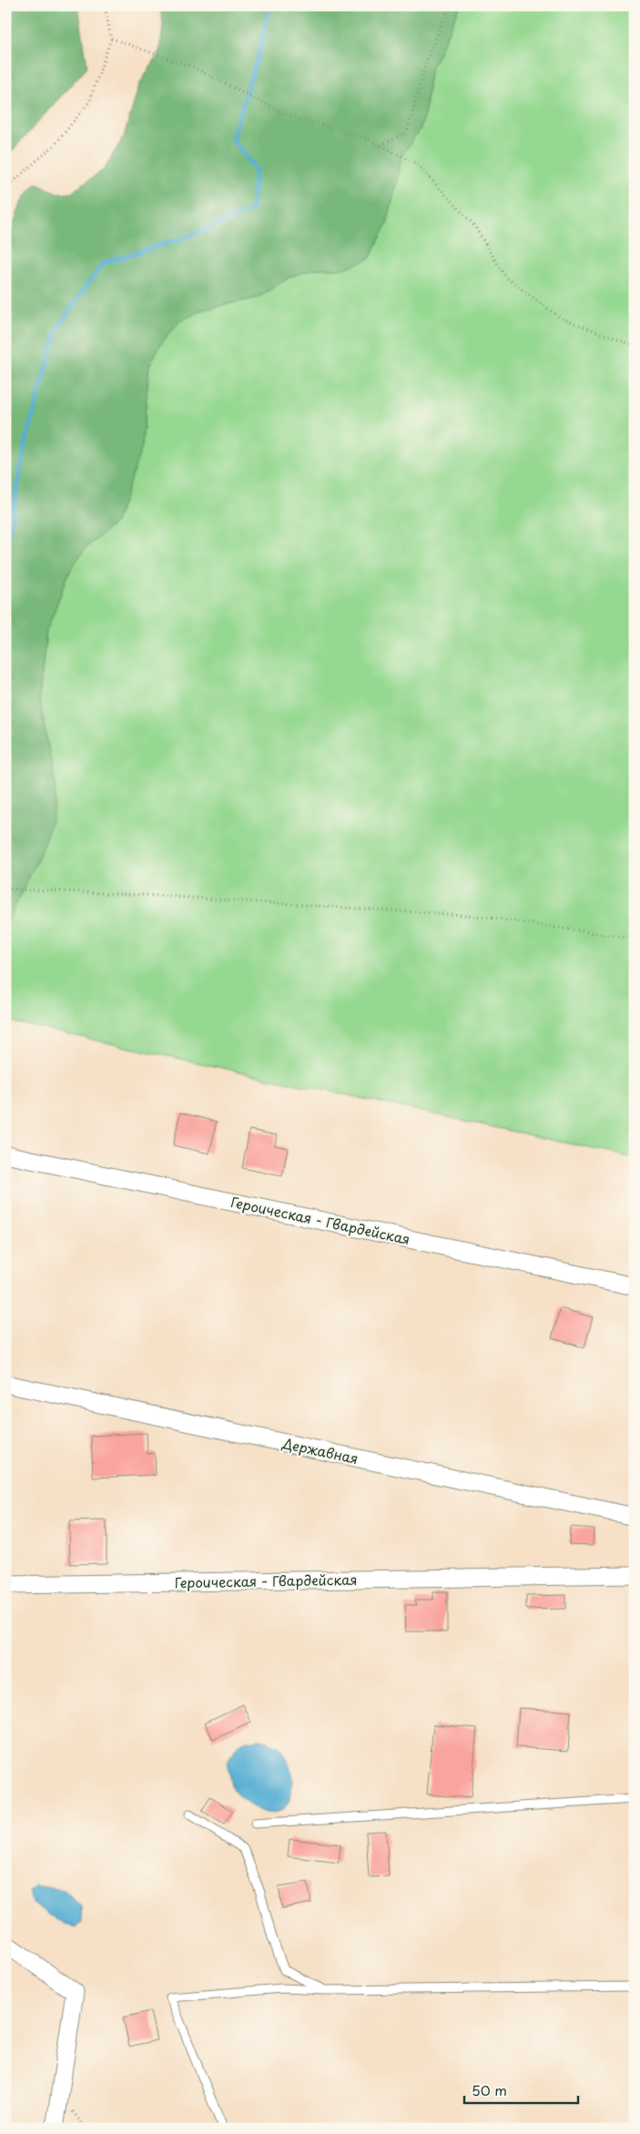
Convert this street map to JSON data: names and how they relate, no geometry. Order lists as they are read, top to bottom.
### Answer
{
  "streets": {
    "street": ["Героическая - Гвардейская", "Державная"]
  },
  "scale_bar": "50 m"
}
